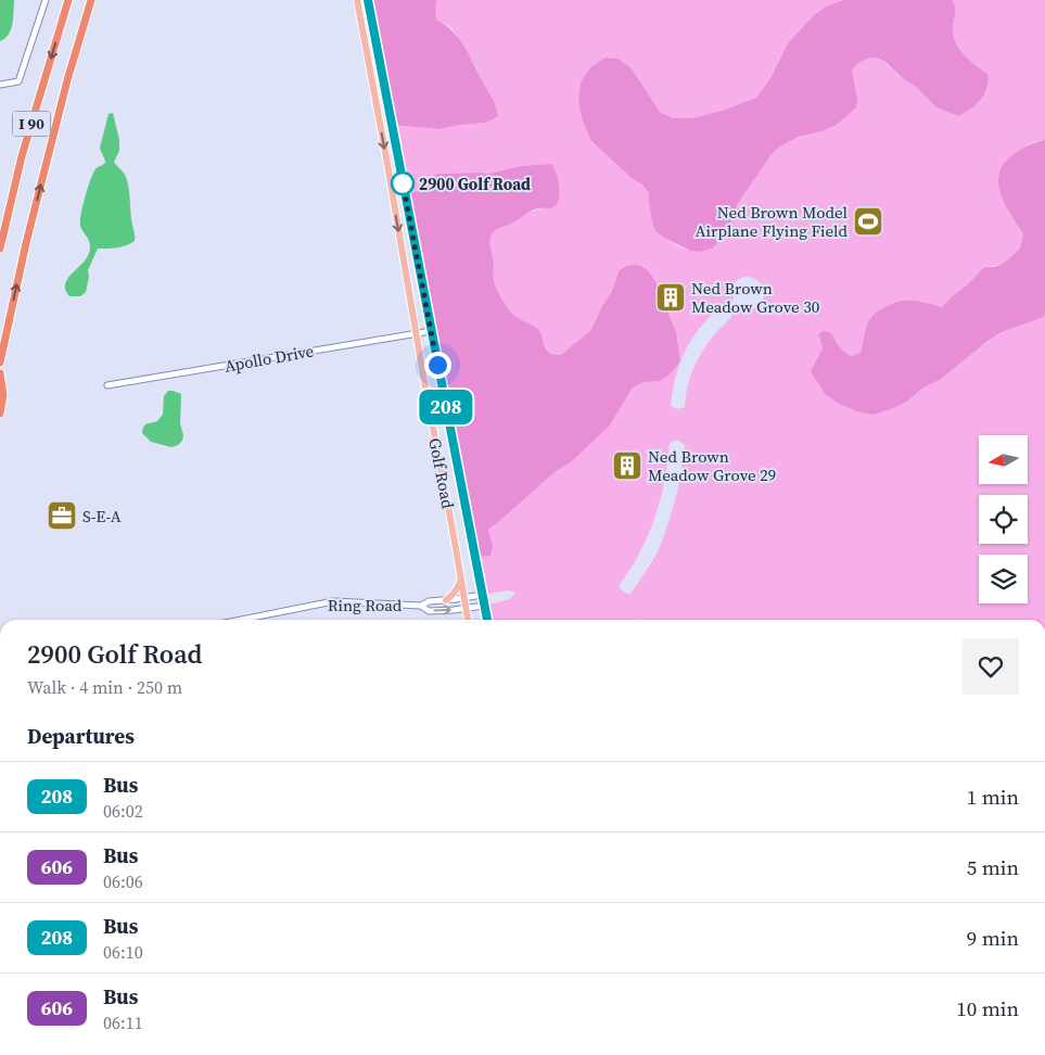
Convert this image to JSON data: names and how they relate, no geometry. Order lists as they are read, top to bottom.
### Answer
{
  "streets": {
    "highway": ["I 90"],
    "main road": ["Golf Road"],
    "street": ["Apollo Drive", "Ring Road"]
  },
  "crossings": [
    ["Apollo Drive", "Golf Road"],
    ["Golf Road", "Ring Road"]
  ],
  "places": {
    "other": ["2900 Golf Road"],
    "sports": ["Ned Brown Model Airplane Flying Field"],
    "building": ["Ned Brown Meadow Grove 30", "Ned Brown Meadow Grove 29"],
    "office": ["S-E-A"]
  },
  "lines": ["bus line 208"],
  "north": "left",
  "page": {
    "on_map": "208",
    "heading": [
      ["2900 Golf Road", "Walk · 4 min · 250 m"],
      "Departures"
    ],
    "list": [
      {
        "mark": "208",
        "name": "Bus",
        "note": "06:02",
        "value": "1 min"
      },
      {
        "mark": "606",
        "name": "Bus",
        "note": "06:06",
        "value": "5 min"
      },
      {
        "mark": "208",
        "name": "Bus",
        "note": "06:10",
        "value": "9 min"
      },
      {
        "mark": "606",
        "name": "Bus",
        "note": "06:11",
        "value": "10 min"
      }
    ]
  }
}
